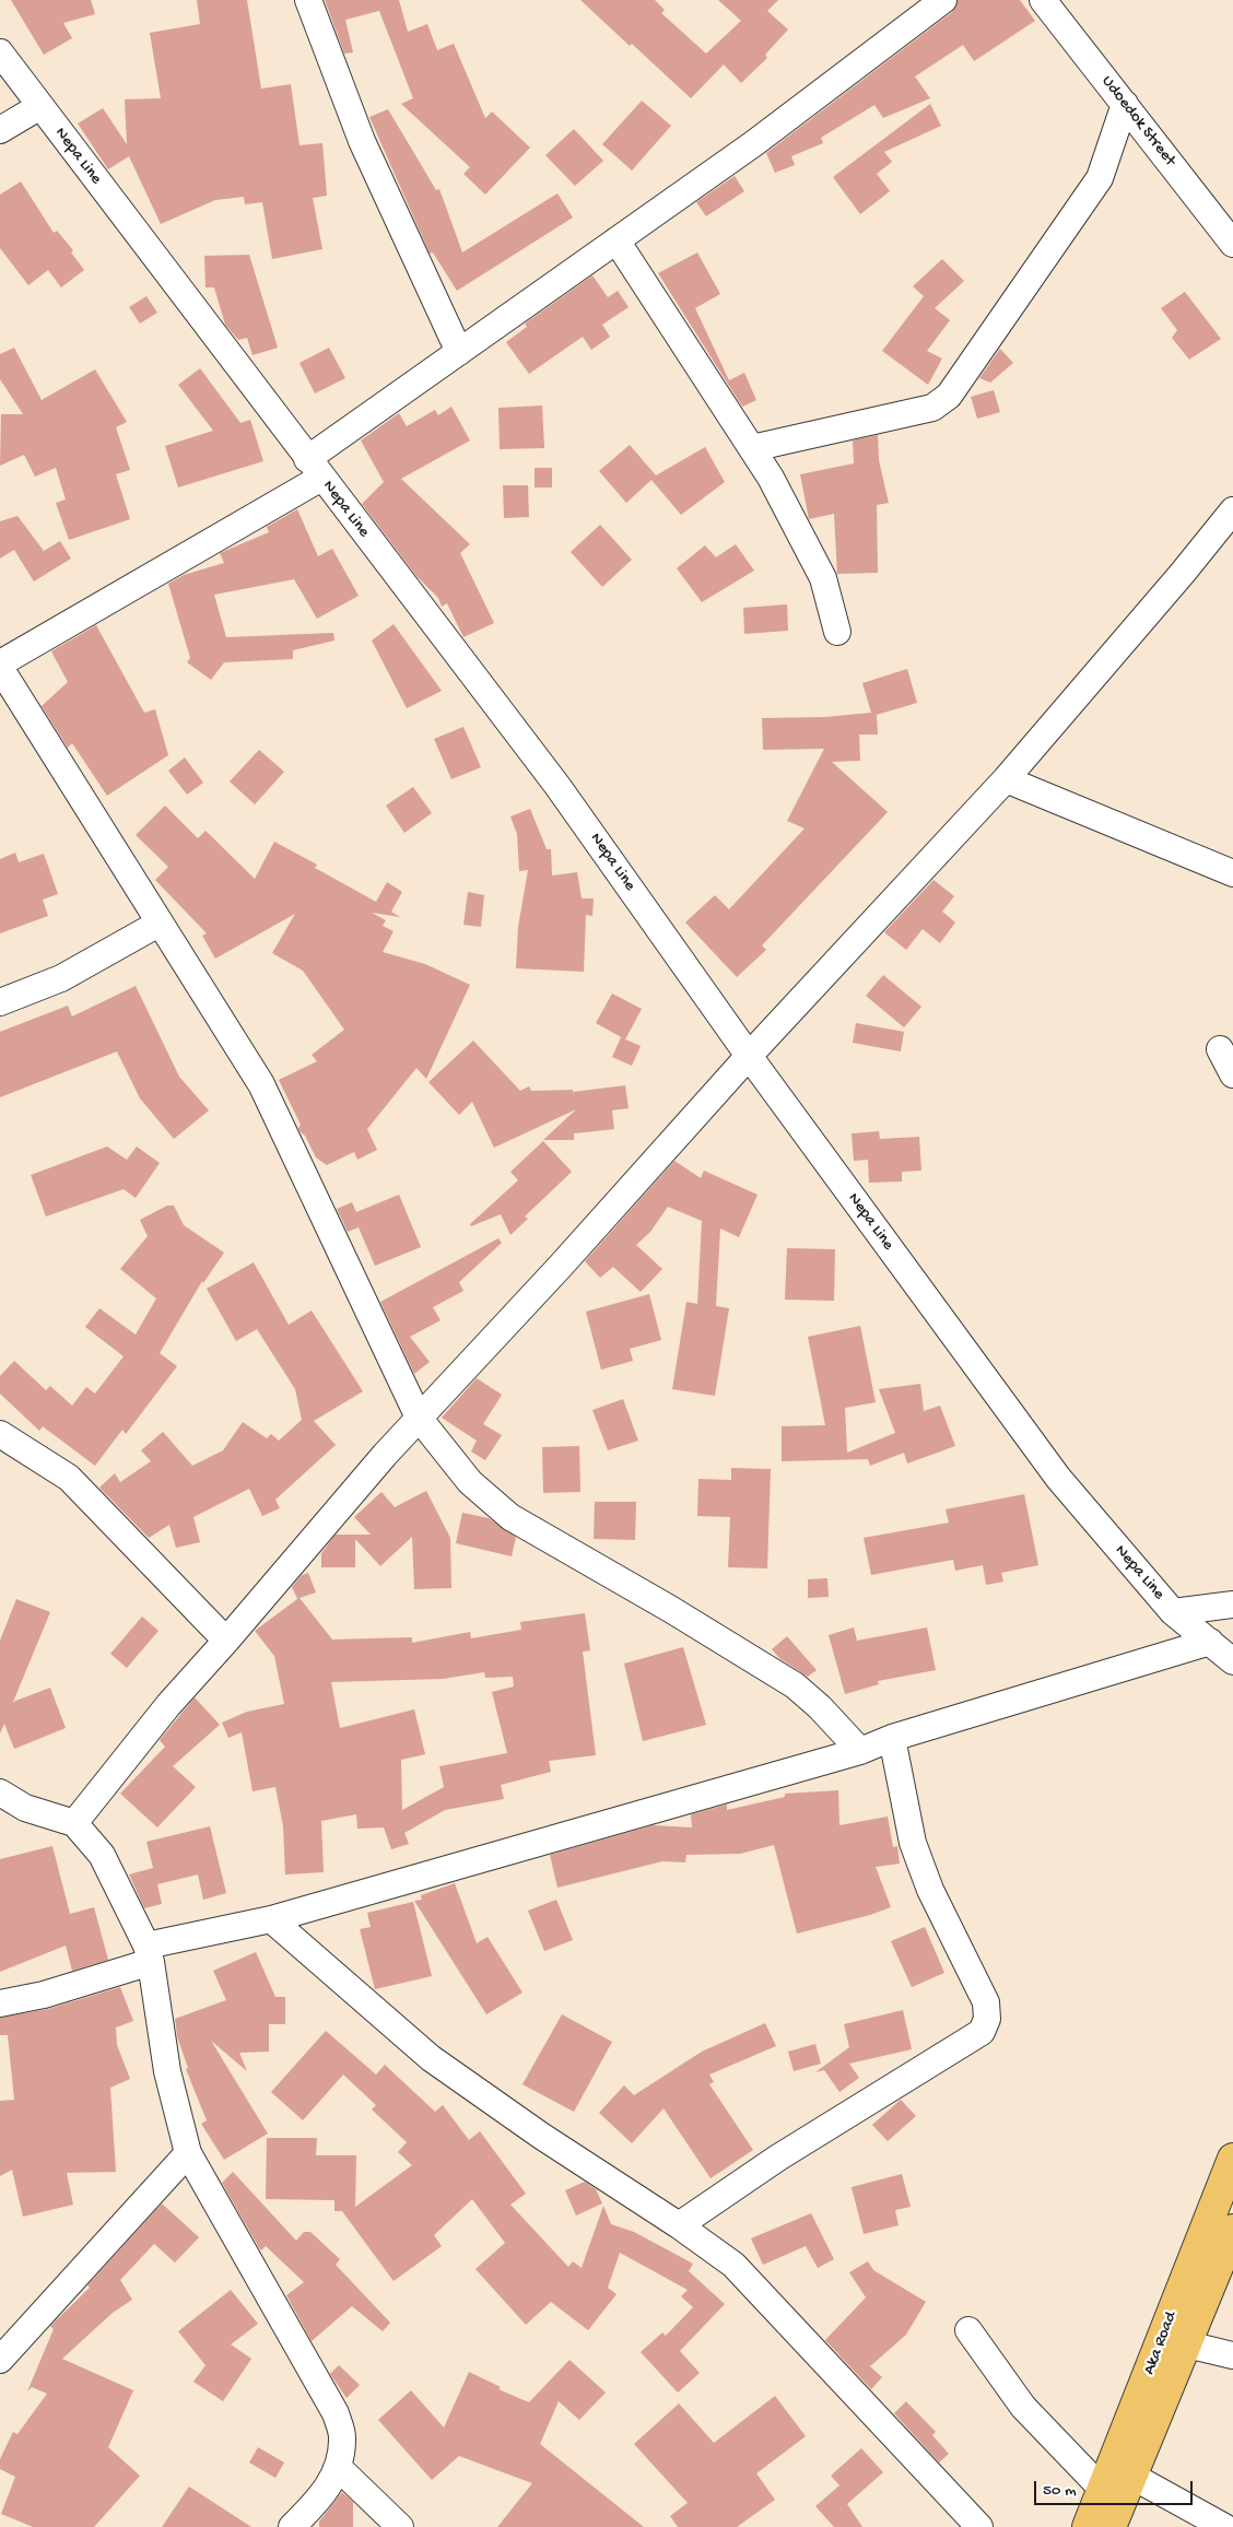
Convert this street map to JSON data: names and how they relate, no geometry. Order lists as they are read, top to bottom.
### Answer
{
  "streets": {
    "main road": ["Aka Road"],
    "street": ["Udoedok Street", "Nepa Line"]
  },
  "scale_bar": "50 m"
}
